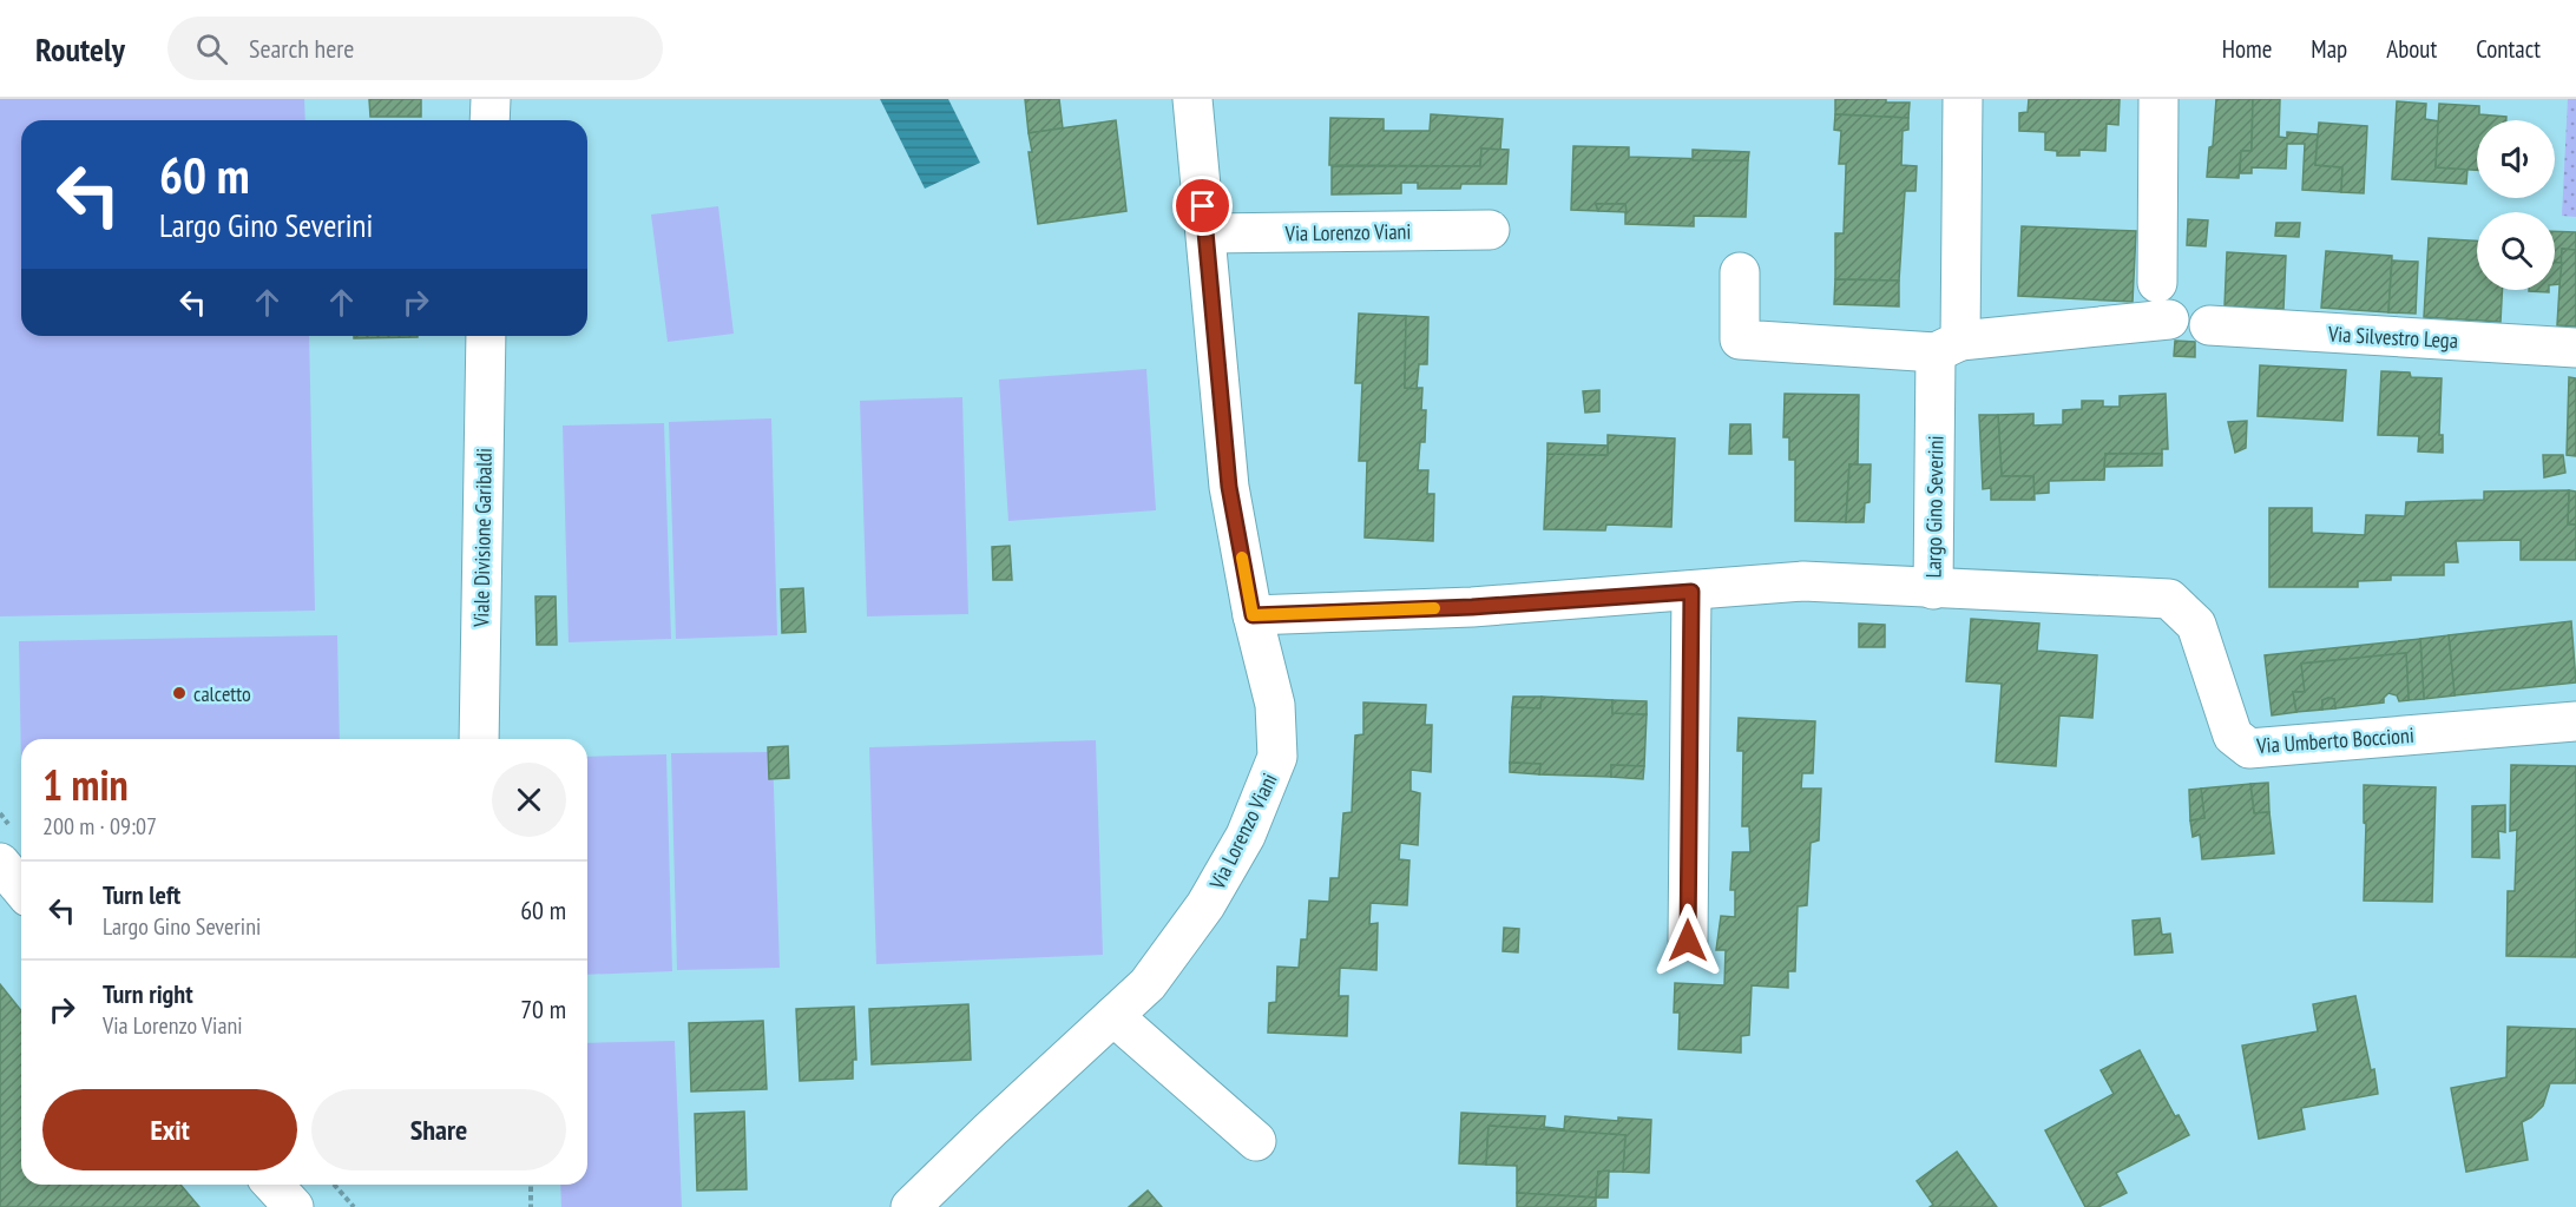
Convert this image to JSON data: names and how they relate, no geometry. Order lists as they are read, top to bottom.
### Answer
{
  "streets": {
    "street": [
      "Via Lorenzo Viani",
      "Via Silvestro Lega",
      "Largo Gino Severini",
      "Viale Divisione Garibaldi",
      "Via Umberto Boccioni"
    ]
  },
  "crossings": [
    ["Via Lorenzo Viani", "Largo Gino Severini"],
    ["Largo Gino Severini", "Via Umberto Boccioni"]
  ],
  "places": ["calcetto"],
  "page": {
    "header": "Routely",
    "search": "Search here",
    "nav": [
      "Home",
      "Map",
      "About",
      "Contact"
    ],
    "turn": ["60 m", "Largo Gino Severini"],
    "heading": ["1 min", "200 m · 09:07"],
    "list": [
      {
        "name": "Turn left",
        "note": "Largo Gino Severini",
        "value": "60 m"
      },
      {
        "name": "Turn right",
        "note": "Via Lorenzo Viani",
        "value": "70 m"
      }
    ],
    "buttons": ["Exit", "Share"]
  }
}
